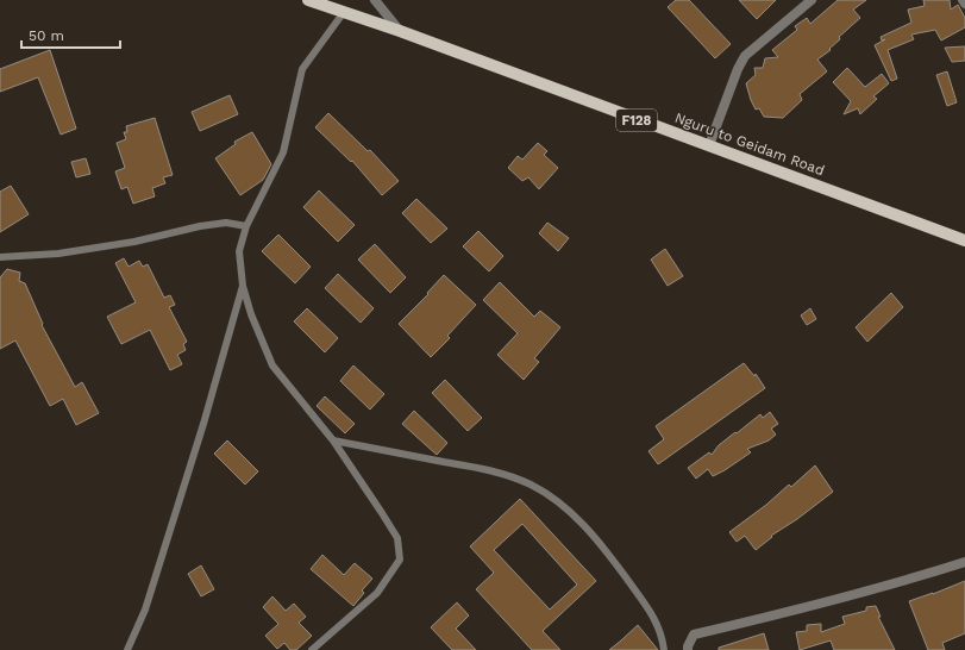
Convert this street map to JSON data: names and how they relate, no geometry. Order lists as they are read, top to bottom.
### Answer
{
  "streets": {
    "main road": ["F128", "Nguru to Geidam Road"]
  },
  "scale_bar": "50 m"
}
